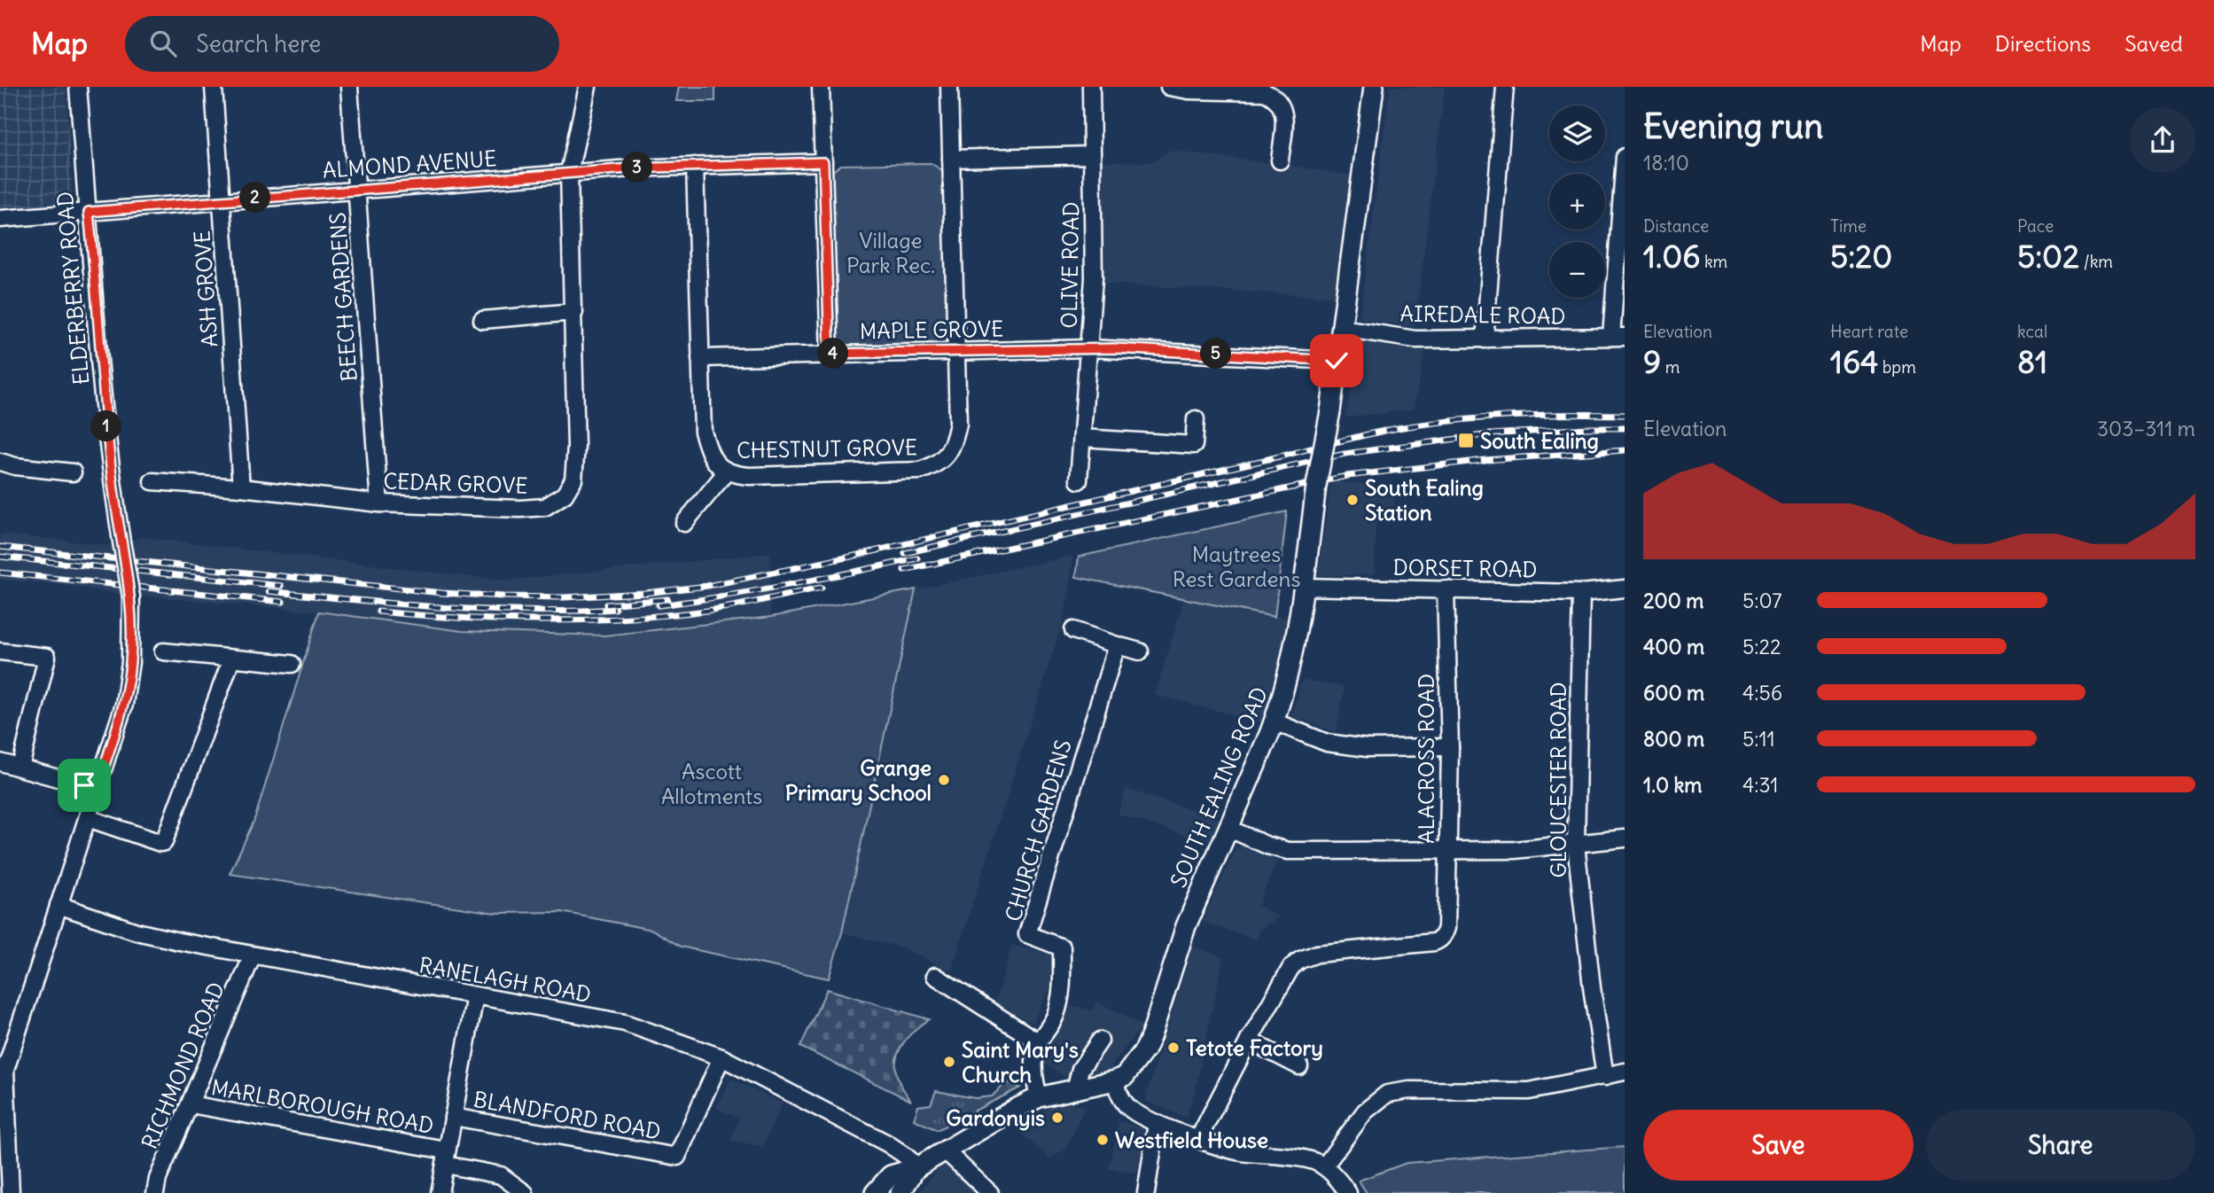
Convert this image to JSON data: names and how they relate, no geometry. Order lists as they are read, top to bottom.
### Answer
{
  "streets": {
    "main road": ["SOUTH EALING ROAD"],
    "street": [
      "ALMOND AVENUE",
      "OLIVE ROAD",
      "ELDERBERRY ROAD",
      "ASH GROVE",
      "BEECH GARDENS",
      "AIREDALE ROAD",
      "MAPLE GROVE",
      "CHESTNUT GROVE",
      "CEDAR GROVE",
      "DORSET ROAD",
      "ALACROSS ROAD",
      "GLOUCESTER ROAD",
      "CHURCH GARDENS",
      "RANELAGH ROAD",
      "RICHMOND ROAD",
      "MARLBOROUGH ROAD",
      "BLANDFORD ROAD"
    ]
  },
  "crossings": [
    ["ALMOND AVENUE", "ELDERBERRY ROAD"],
    ["ALMOND AVENUE", "ASH GROVE"],
    ["ALMOND AVENUE", "BEECH GARDENS"],
    ["ALMOND AVENUE", "CHESTNUT GROVE"],
    ["ALMOND AVENUE", "CEDAR GROVE"],
    ["OLIVE ROAD", "MAPLE GROVE"],
    ["ELDERBERRY ROAD", "RANELAGH ROAD"],
    ["ASH GROVE", "CEDAR GROVE"],
    ["BEECH GARDENS", "CEDAR GROVE"],
    ["AIREDALE ROAD", "SOUTH EALING ROAD"],
    ["MAPLE GROVE", "CHESTNUT GROVE"],
    ["MAPLE GROVE", "SOUTH EALING ROAD"],
    ["DORSET ROAD", "ALACROSS ROAD"],
    ["DORSET ROAD", "GLOUCESTER ROAD"],
    ["DORSET ROAD", "SOUTH EALING ROAD"],
    ["RANELAGH ROAD", "RICHMOND ROAD"],
    ["RANELAGH ROAD", "BLANDFORD ROAD"],
    ["RICHMOND ROAD", "MARLBOROUGH ROAD"]
  ],
  "parks": ["Village Park Rec.", "Maytrees Rest Gardens", "Ascott Allotments"],
  "places": {
    "transit": ["South Ealing"],
    "other": [
      "South Ealing Station",
      "Grange Primary School",
      "Tetote Factory",
      "Saint Mary's Church",
      "Gardonyis",
      "Westfield House"
    ]
  },
  "page": {
    "header": "Map",
    "search": "Search here",
    "nav": ["Map", "Directions", "Saved"],
    "heading": ["Evening run", "18:10"],
    "map_buttons": ["+", "−"],
    "pins": [
      "3",
      "2",
      "4",
      "5",
      "1"
    ],
    "stats": [
      ["Distance", "1.06 km"],
      ["Time", "5:20"],
      ["Pace", "5:02 /km"],
      ["Elevation", "9 m"],
      ["Heart rate", "164 bpm"],
      ["kcal", "81"]
    ],
    "chart": ["Elevation", "303–311 m"],
    "list": [
      {
        "name": "200 m",
        "note": "5:07"
      },
      {
        "name": "400 m",
        "note": "5:22"
      },
      {
        "name": "600 m",
        "note": "4:56"
      },
      {
        "name": "800 m",
        "note": "5:11"
      },
      {
        "name": "1.0 km",
        "note": "4:31"
      }
    ],
    "buttons": ["Save", "Share"]
  }
}
